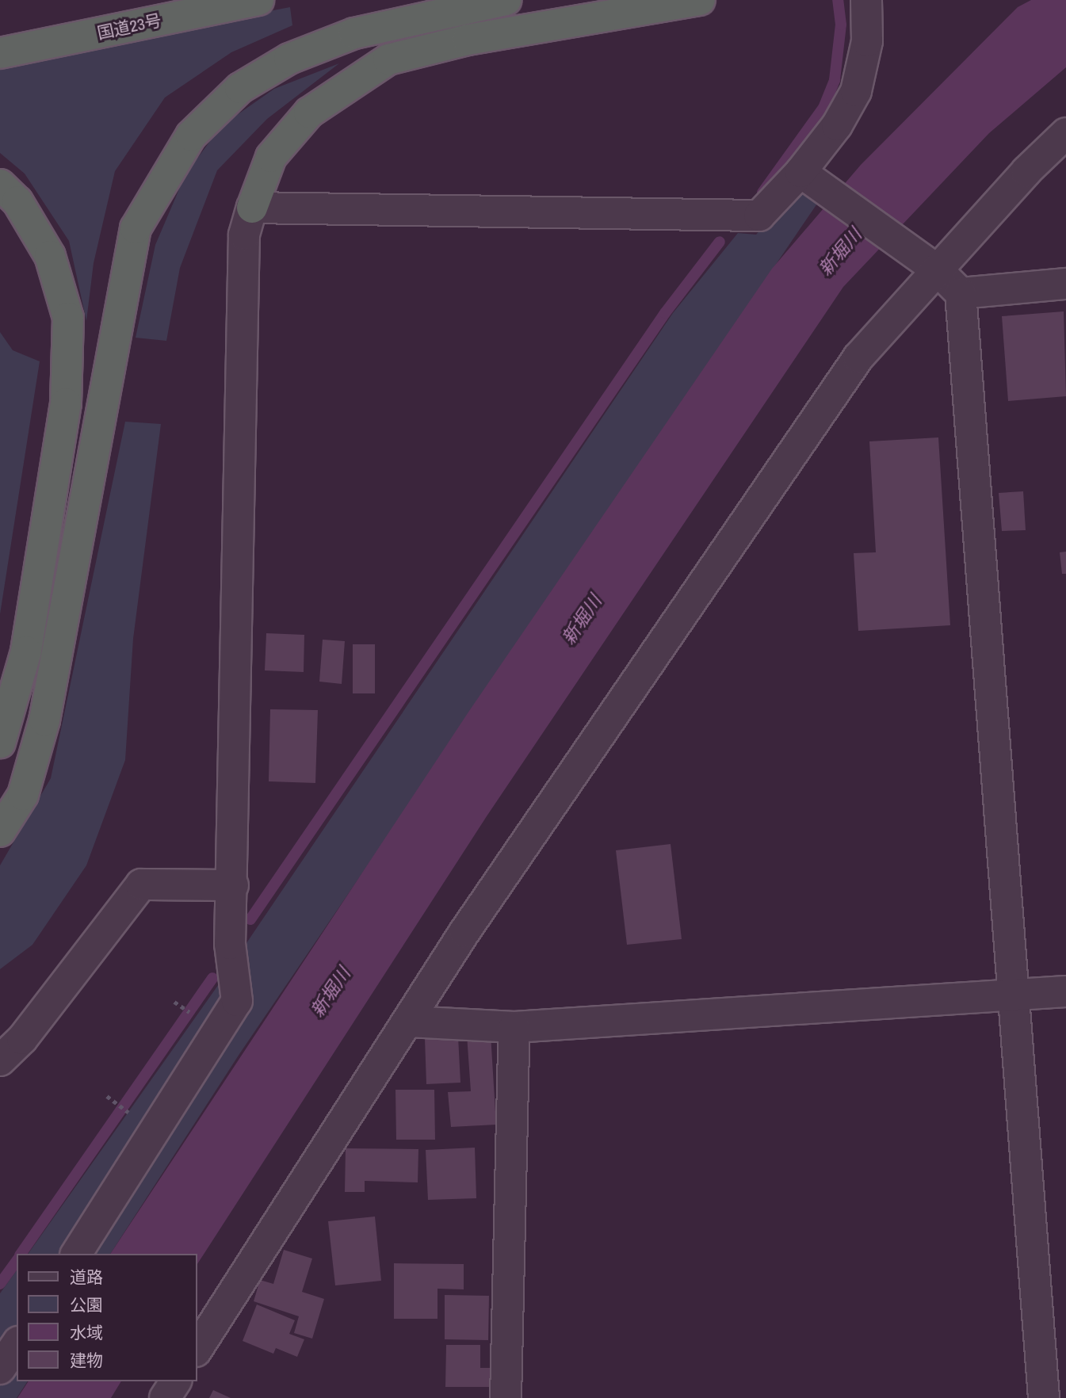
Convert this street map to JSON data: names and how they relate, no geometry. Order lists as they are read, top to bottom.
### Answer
{
  "streets": {
    "highway": ["国道23号"]
  },
  "water": ["新堀川"],
  "legend": [
    "道路",
    "公園",
    "水域",
    "建物"
  ]
}
